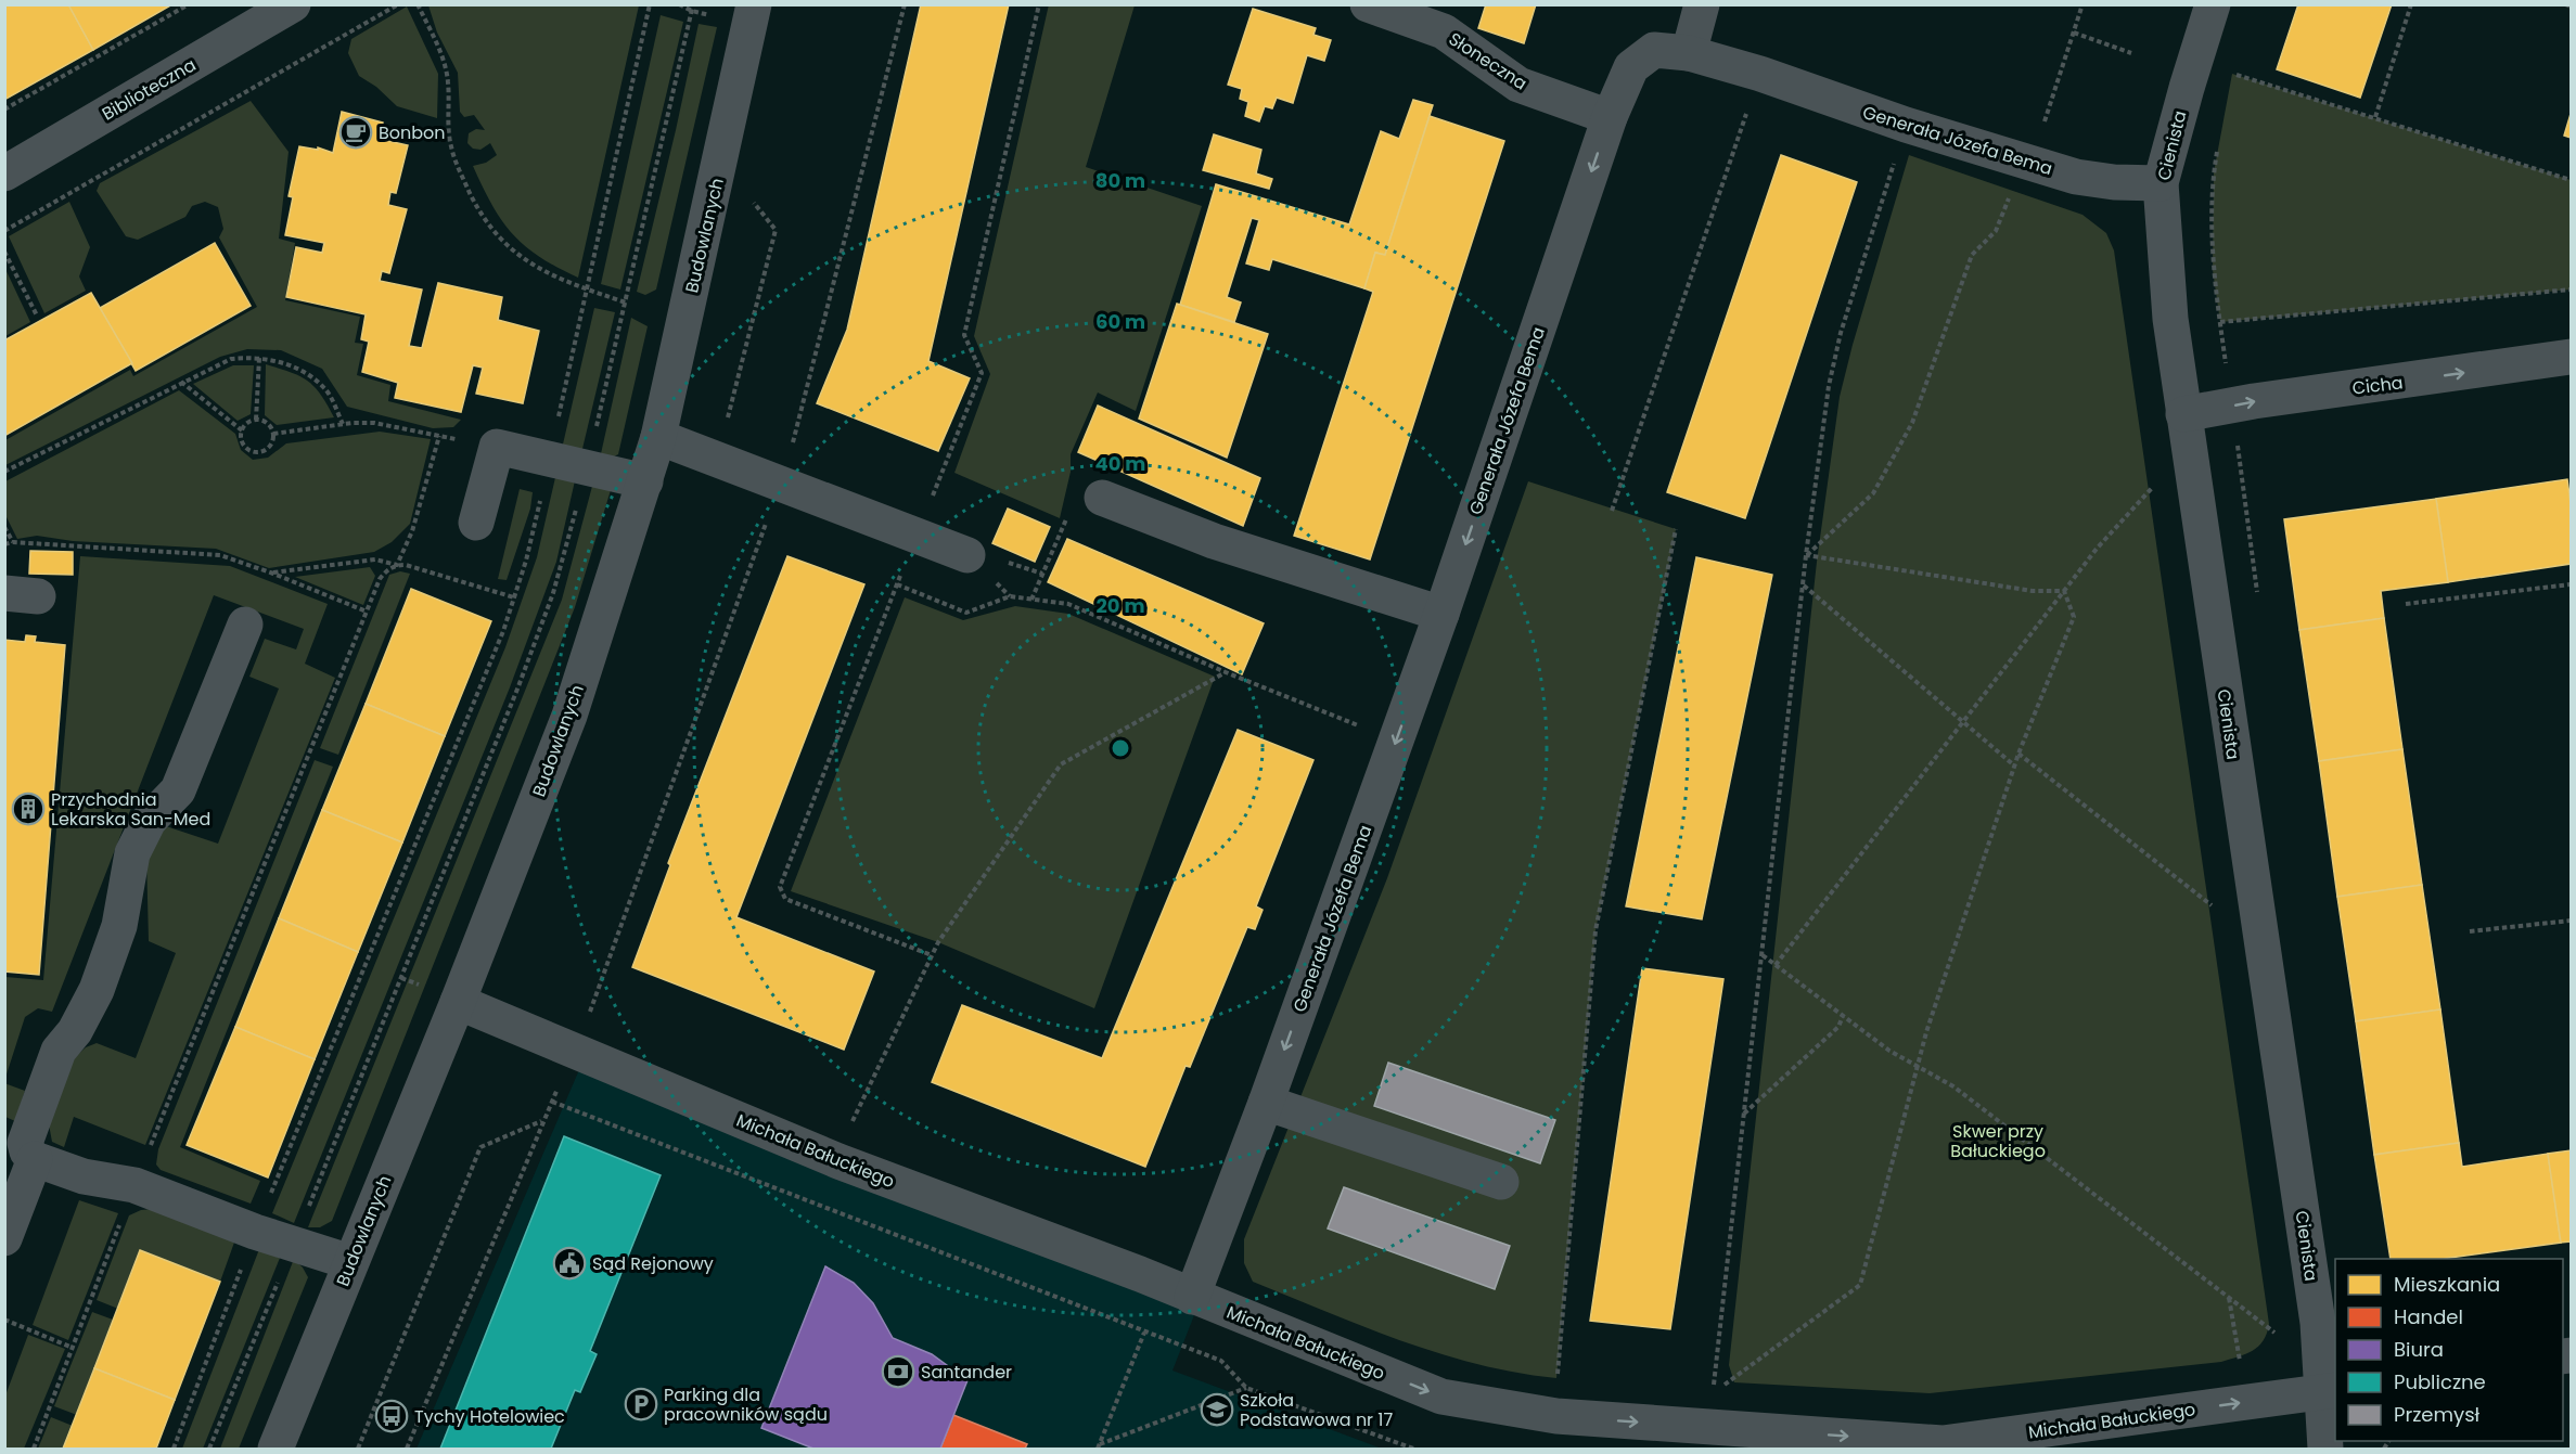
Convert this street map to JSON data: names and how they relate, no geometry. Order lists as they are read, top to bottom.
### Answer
{
  "streets": {
    "street": [
      "Słoneczna",
      "Biblioteczna",
      "Generała Józefa Bema",
      "Cienista",
      "Budowlanych",
      "Cicha",
      "Michała Bałuckiego"
    ]
  },
  "crossings": [
    ["Słoneczna", "Generała Józefa Bema"],
    ["Generała Józefa Bema", "Cienista"],
    ["Generała Józefa Bema", "Michała Bałuckiego"],
    ["Cienista", "Cicha"],
    ["Cienista", "Michała Bałuckiego"],
    ["Budowlanych", "Michała Bałuckiego"]
  ],
  "one_way": ["Generała Józefa Bema", "Cicha", "Michała Bałuckiego"],
  "parks": ["Skwer przy Bałuckiego"],
  "places": {
    "cafe": ["Bonbon"],
    "building": ["Przychodnia Lekarska San-Med"],
    "public building": ["Sąd Rejonowy"],
    "bank": ["Santander"],
    "parking": ["Parking dla pracowników sądu"],
    "school or university": ["Szkoła Podstawowa nr 17"],
    "bus stop": ["Tychy Hotelowiec"]
  },
  "legend": [
    "Mieszkania",
    "Handel",
    "Biura",
    "Publiczne",
    "Przemysł"
  ],
  "rings": [
    "80 m",
    "60 m",
    "40 m",
    "20 m"
  ]
}
